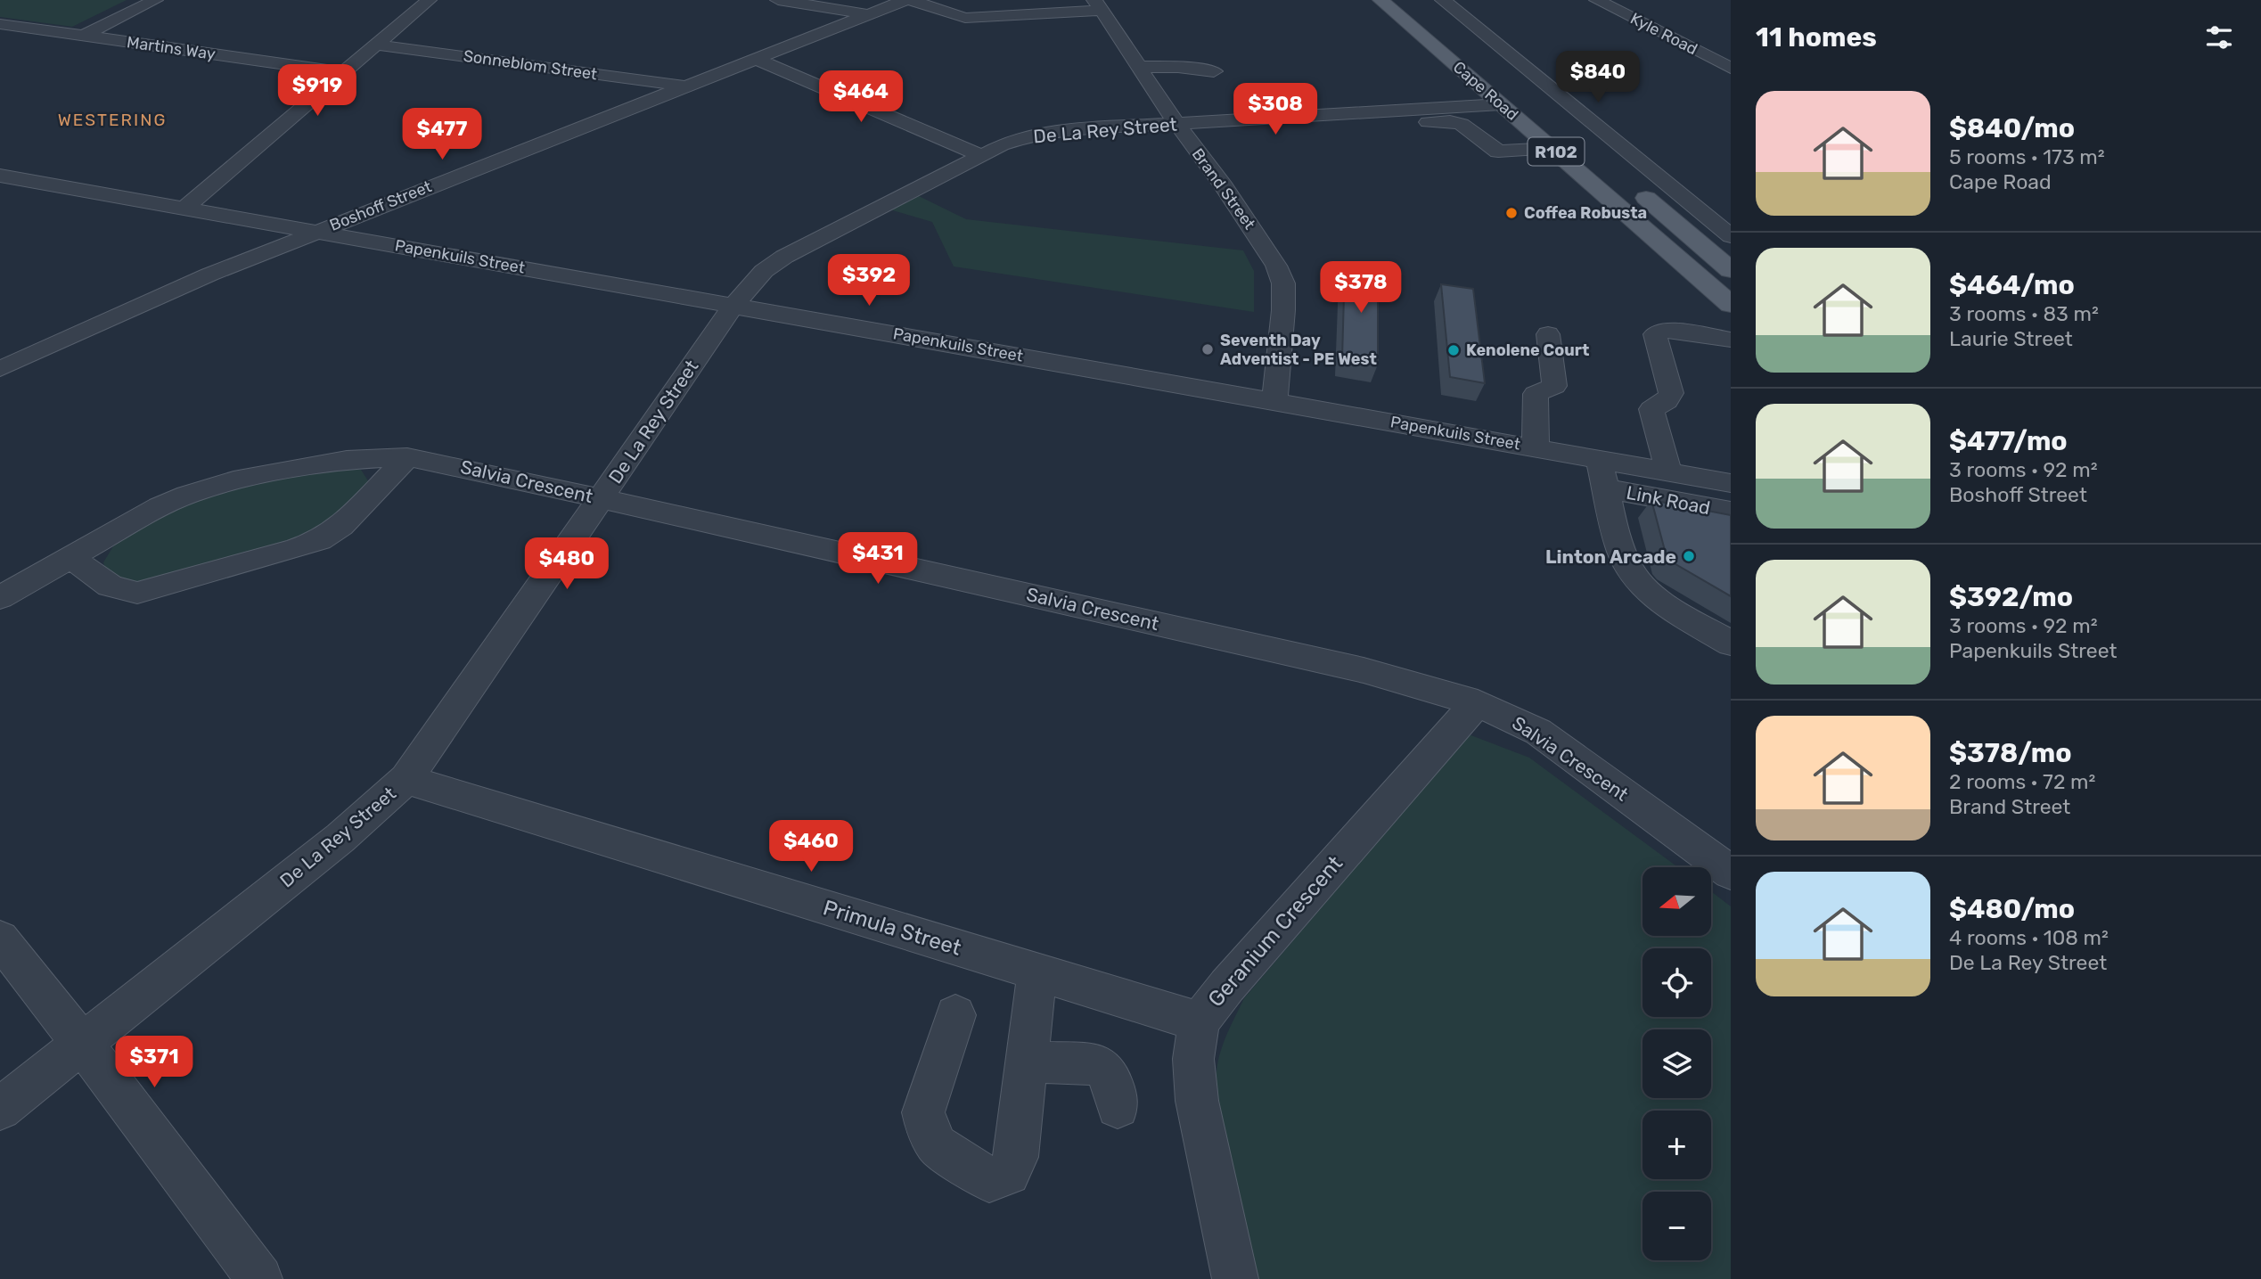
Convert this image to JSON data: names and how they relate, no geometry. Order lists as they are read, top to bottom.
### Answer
{
  "streets": {
    "main road": ["Cape Road", "R102"],
    "street": [
      "Kyle Road",
      "Martins Way",
      "Sonneblom Street",
      "De La Rey Street",
      "Brand Street",
      "Boshoff Street",
      "Papenkuils Street",
      "Salvia Crescent",
      "Link Road",
      "Primula Street",
      "Geranium Crescent"
    ]
  },
  "crossings": [
    ["Sonneblom Street", "Boshoff Street"],
    ["Cape Road", "De La Rey Street"],
    ["De La Rey Street", "Brand Street"],
    ["De La Rey Street", "Papenkuils Street"],
    ["De La Rey Street", "Salvia Crescent"],
    ["De La Rey Street", "Primula Street"],
    ["Brand Street", "Papenkuils Street"],
    ["Boshoff Street", "Papenkuils Street"],
    ["Papenkuils Street", "Link Road"],
    ["Salvia Crescent", "Geranium Crescent"],
    ["Primula Street", "Geranium Crescent"]
  ],
  "districts": ["WESTERING"],
  "places": [
    "Coffea Robusta",
    "Seventh Day Adventist - PE West",
    "Kenolene Court",
    "Linton Arcade"
  ],
  "north": "left",
  "page": {
    "heading": "11 homes",
    "price": [
      "$840",
      "$919",
      "$464",
      "$308",
      "$477",
      "$392",
      "$378",
      "$431",
      "$480",
      "$460",
      "$371"
    ],
    "list": [
      {
        "name": "$840/mo",
        "note": "5 rooms · 173 m² · Cape Road"
      },
      {
        "name": "$464/mo",
        "note": "3 rooms · 83 m² · Laurie Street"
      },
      {
        "name": "$477/mo",
        "note": "3 rooms · 92 m² · Boshoff Street"
      },
      {
        "name": "$392/mo",
        "note": "3 rooms · 92 m² · Papenkuils Street"
      },
      {
        "name": "$378/mo",
        "note": "2 rooms · 72 m² · Brand Street"
      },
      {
        "name": "$480/mo",
        "note": "4 rooms · 108 m² · De La Rey Street"
      }
    ],
    "map_buttons": ["+", "−"]
  }
}
